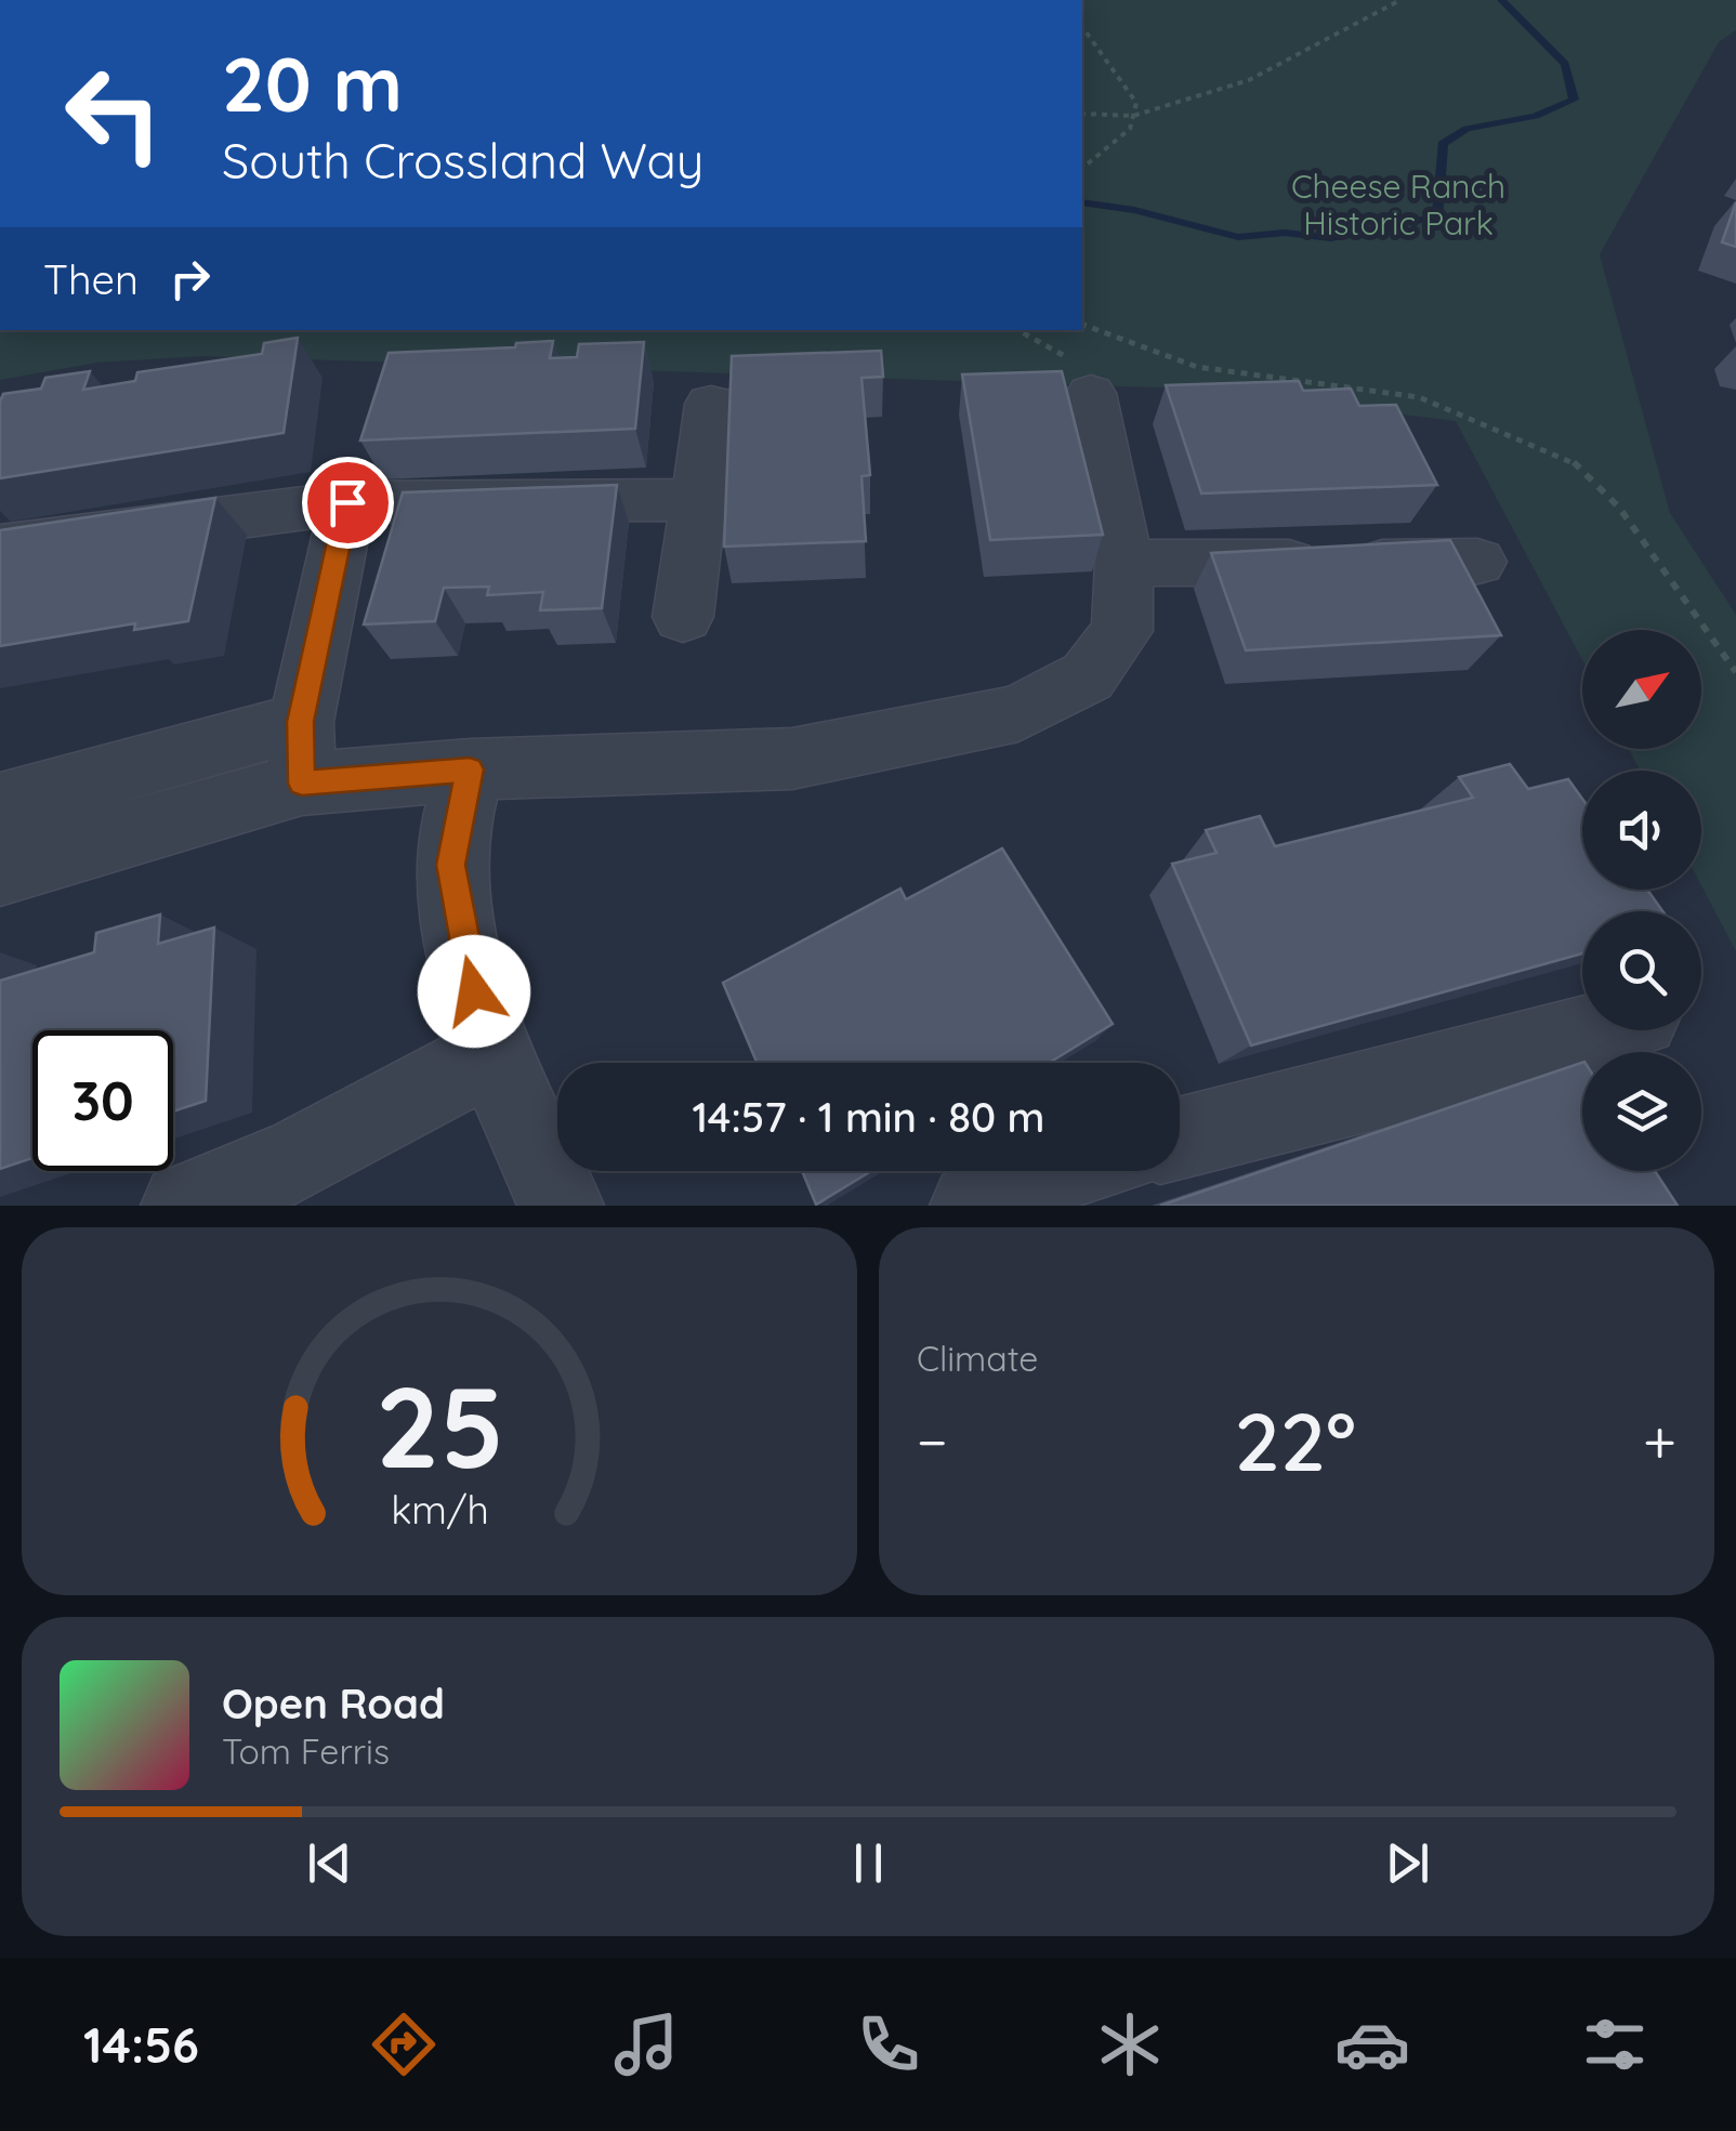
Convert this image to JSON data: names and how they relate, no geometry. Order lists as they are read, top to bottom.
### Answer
{
  "parks": ["Cheese Ranch Historic Park"],
  "north": "top right",
  "page": {
    "turn": ["20 m", "South Crossland Way"],
    "then": "Then",
    "limit": "30",
    "trip": "14:57 · 1 min · 80 m",
    "tile": "Climate",
    "heat": ["−", "22°", "+"],
    "song": ["Open Road", "Tom Ferris"],
    "tabs": "14:56",
    "gauge": ["25", "km/h"]
  }
}
